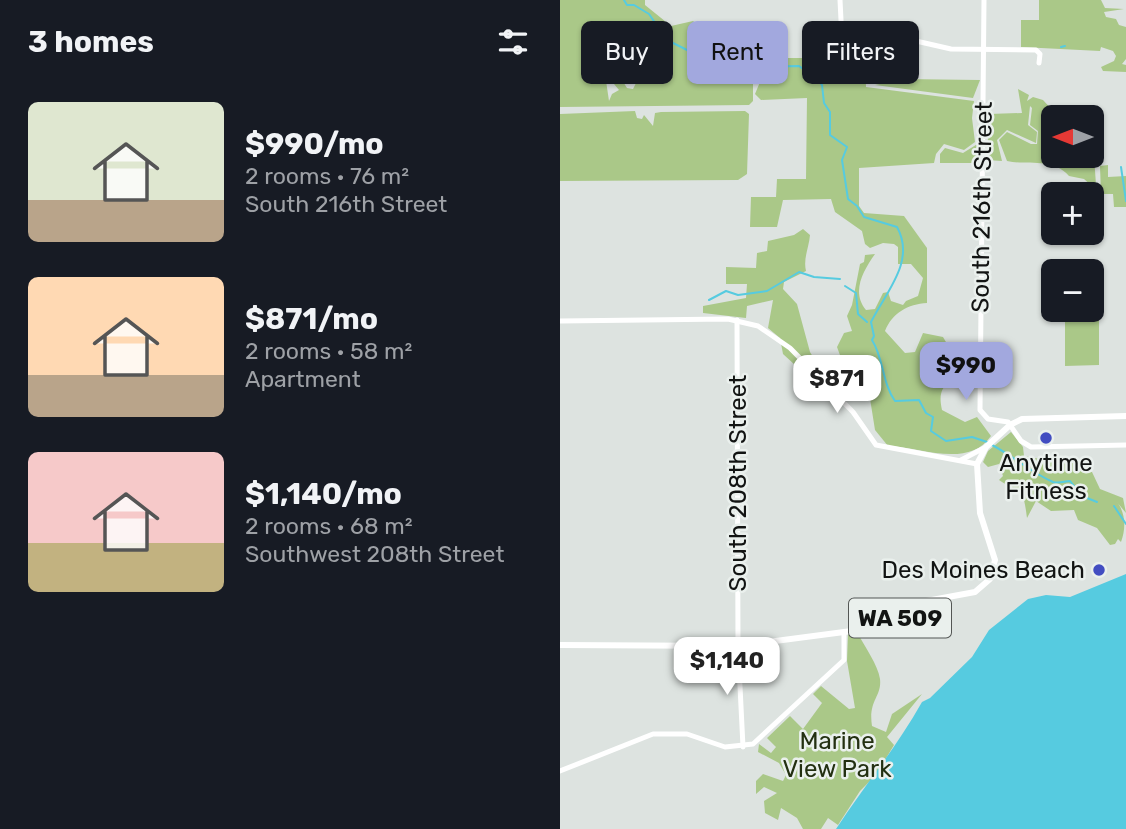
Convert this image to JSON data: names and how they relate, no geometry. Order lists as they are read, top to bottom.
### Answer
{
  "streets": {
    "main road": ["South 216th Street", "South 208th Street", "WA 509"]
  },
  "crossings": [
    ["South 216th Street", "WA 509"],
    ["South 208th Street", "WA 509"]
  ],
  "parks": ["Marine View Park"],
  "places": ["Anytime Fitness", "Des Moines Beach"],
  "north": "left",
  "page": {
    "heading": "3 homes",
    "chip": ["Buy", "Rent", "Filters"],
    "list": [
      {
        "name": "$990/mo",
        "note": "2 rooms · 76 m² · South 216th Street"
      },
      {
        "name": "$871/mo",
        "note": "2 rooms · 58 m² · Apartment"
      },
      {
        "name": "$1,140/mo",
        "note": "2 rooms · 68 m² · Southwest 208th Street"
      }
    ],
    "map_buttons": ["+", "−"],
    "price": ["$990", "$871", "$1,140"]
  }
}
